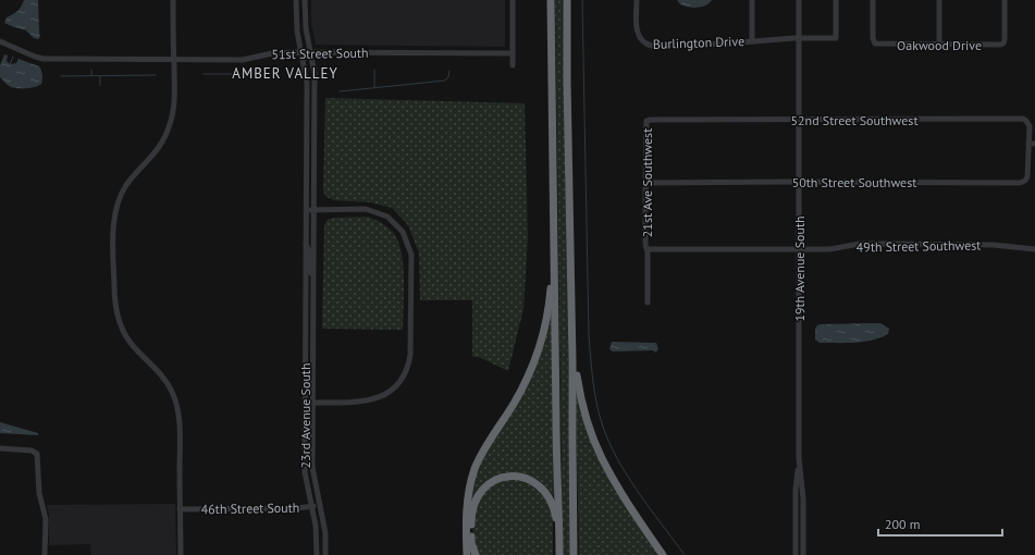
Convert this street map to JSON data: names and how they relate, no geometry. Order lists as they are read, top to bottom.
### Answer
{
  "streets": {
    "street": [
      "Burlington Drive",
      "Oakwood Drive",
      "51st Street South",
      "52nd Street Southwest",
      "50th Street Southwest",
      "21st Ave Southwest",
      "49th Street Southwest",
      "19th Avenue South",
      "23rd Avenue South",
      "46th Street South"
    ]
  },
  "crossings": [
    ["Burlington Drive", "19th Avenue South"],
    ["51st Street South", "23rd Avenue South"],
    ["52nd Street Southwest", "50th Street Southwest"],
    ["52nd Street Southwest", "21st Ave Southwest"],
    ["52nd Street Southwest", "19th Avenue South"],
    ["50th Street Southwest", "21st Ave Southwest"],
    ["50th Street Southwest", "19th Avenue South"],
    ["21st Ave Southwest", "49th Street Southwest"],
    ["49th Street Southwest", "19th Avenue South"],
    ["23rd Avenue South", "46th Street South"]
  ],
  "districts": ["AMBER VALLEY"],
  "scale_bar": "200 m"
}
